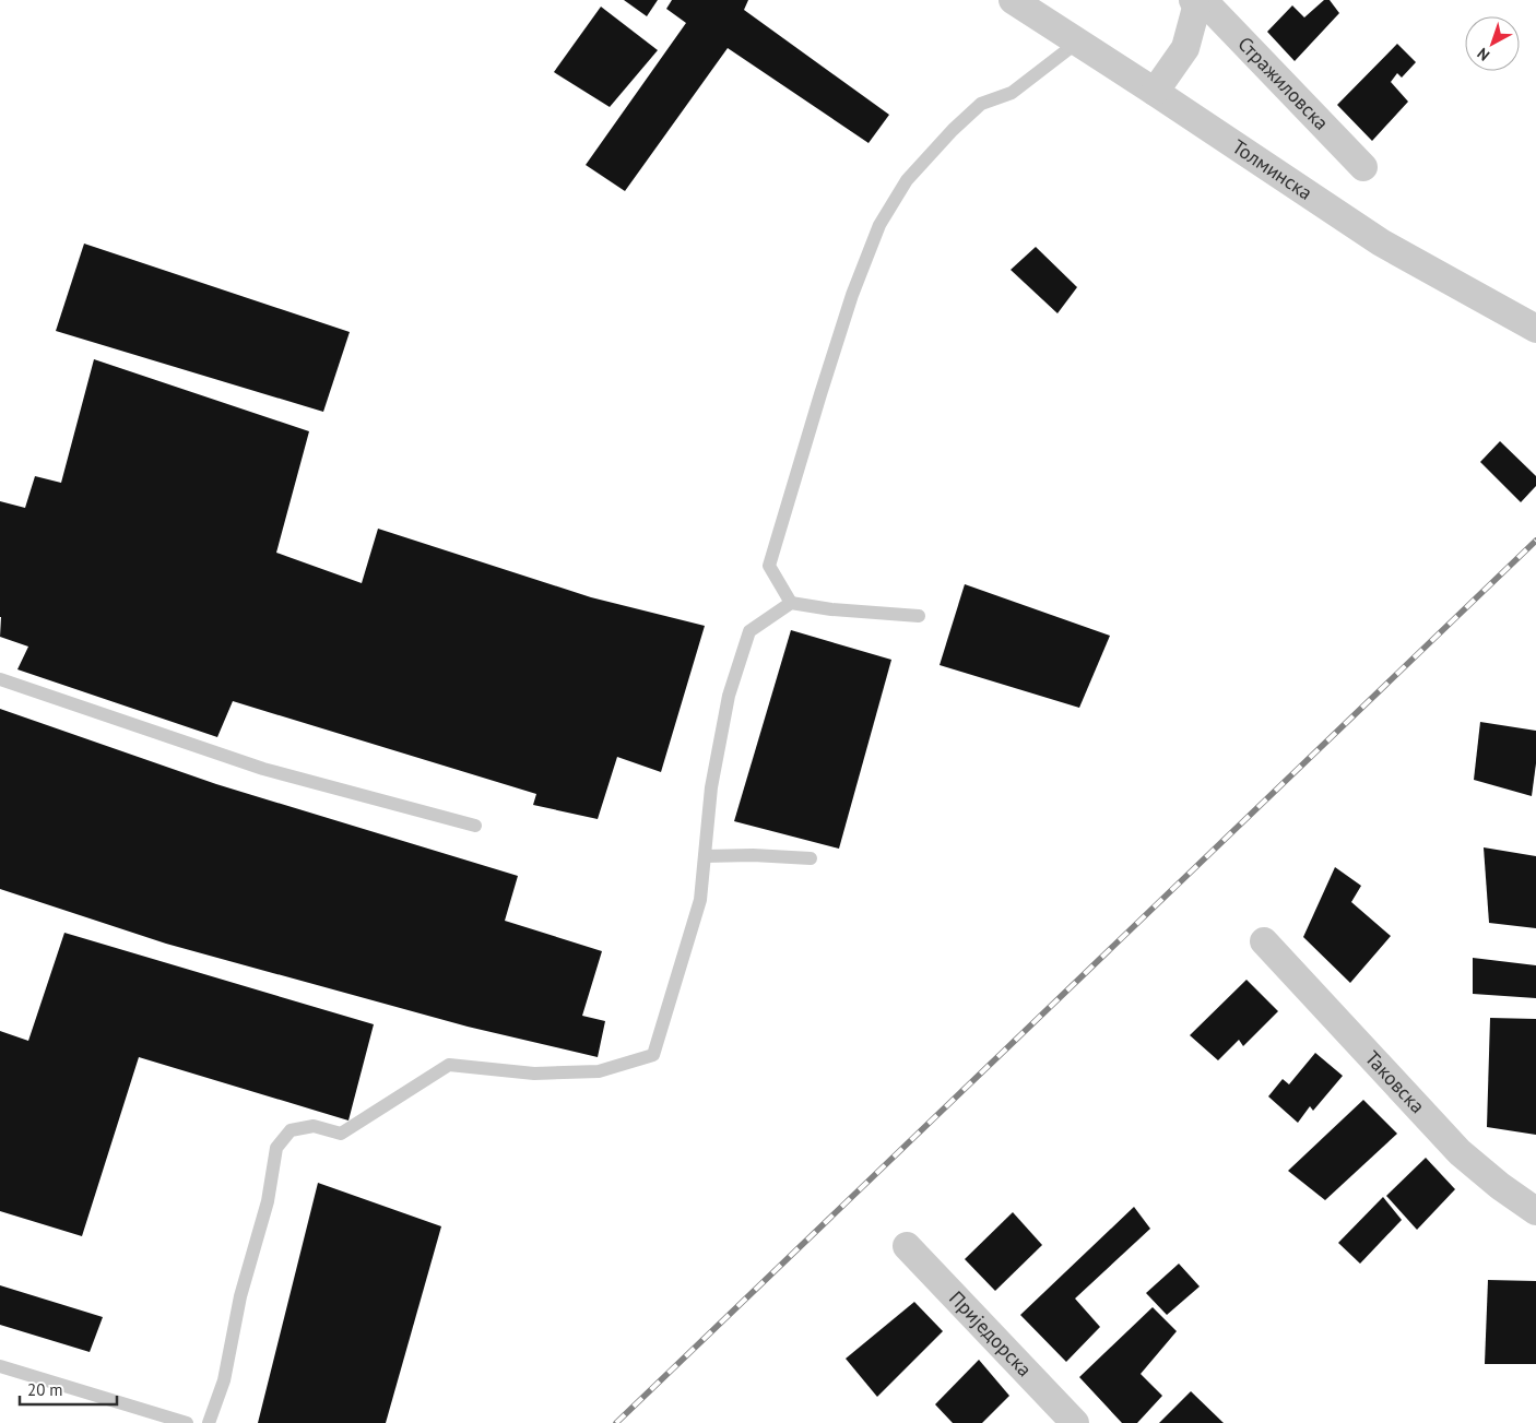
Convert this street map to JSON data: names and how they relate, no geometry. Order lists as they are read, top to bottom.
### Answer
{
  "streets": {
    "street": [
      "Стражиловска",
      "Толминска",
      "Таковска",
      "Приједорска"
    ]
  },
  "scale_bar": "20 m",
  "north": "bottom left"
}
